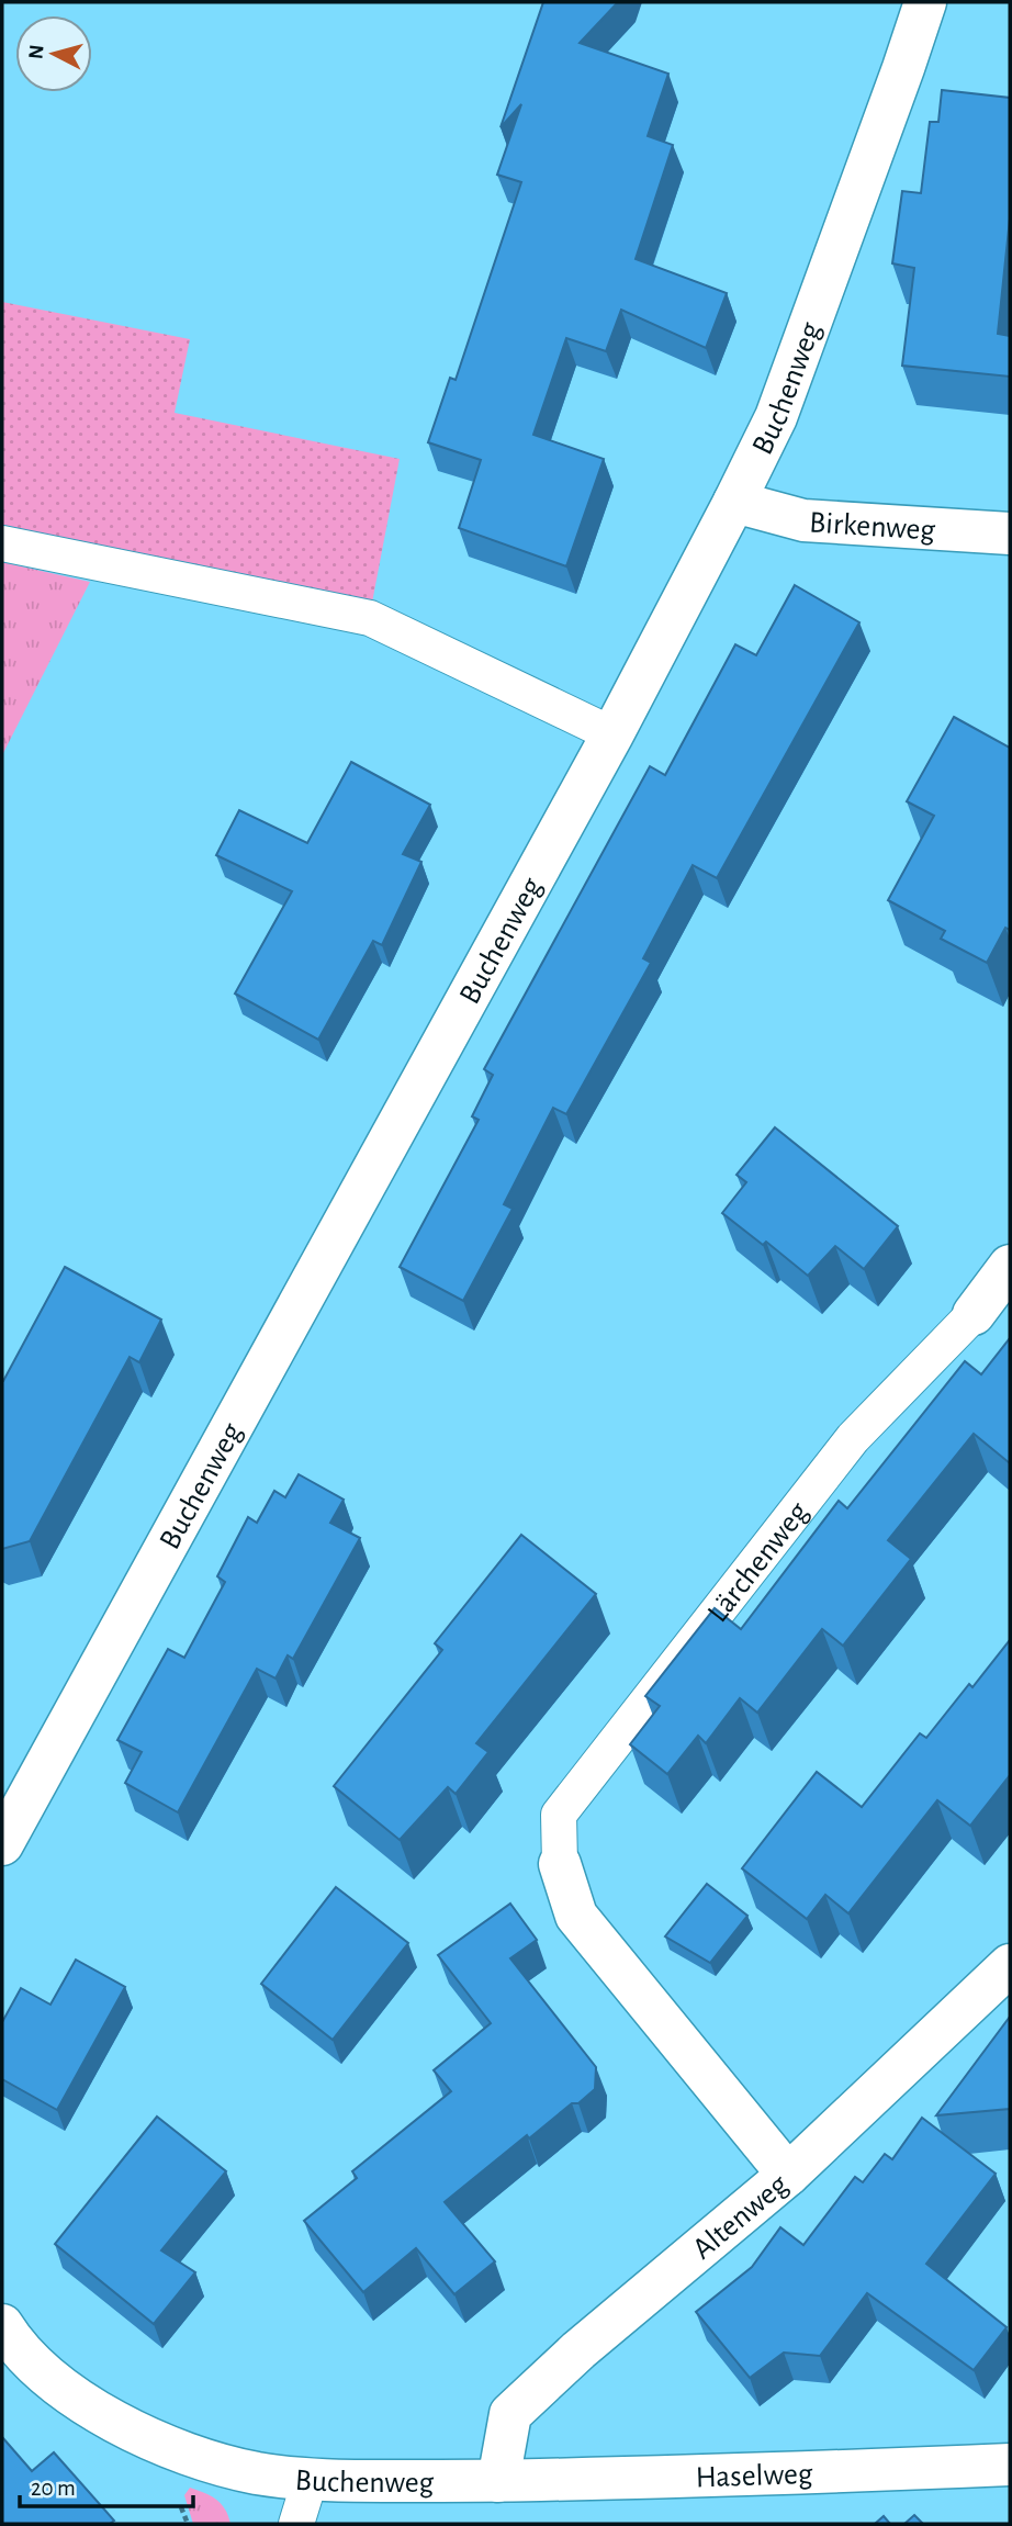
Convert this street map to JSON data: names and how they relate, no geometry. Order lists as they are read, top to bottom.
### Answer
{
  "streets": {
    "street": [
      "Buchenweg",
      "Birkenweg",
      "Lärchenweg",
      "Altenweg",
      "Haselweg"
    ]
  },
  "crossings": [
    ["Buchenweg", "Birkenweg"],
    ["Buchenweg", "Altenweg"],
    ["Buchenweg", "Haselweg"],
    ["Lärchenweg", "Altenweg"],
    ["Altenweg", "Haselweg"]
  ],
  "scale_bar": "20 m",
  "north": "left"
}
